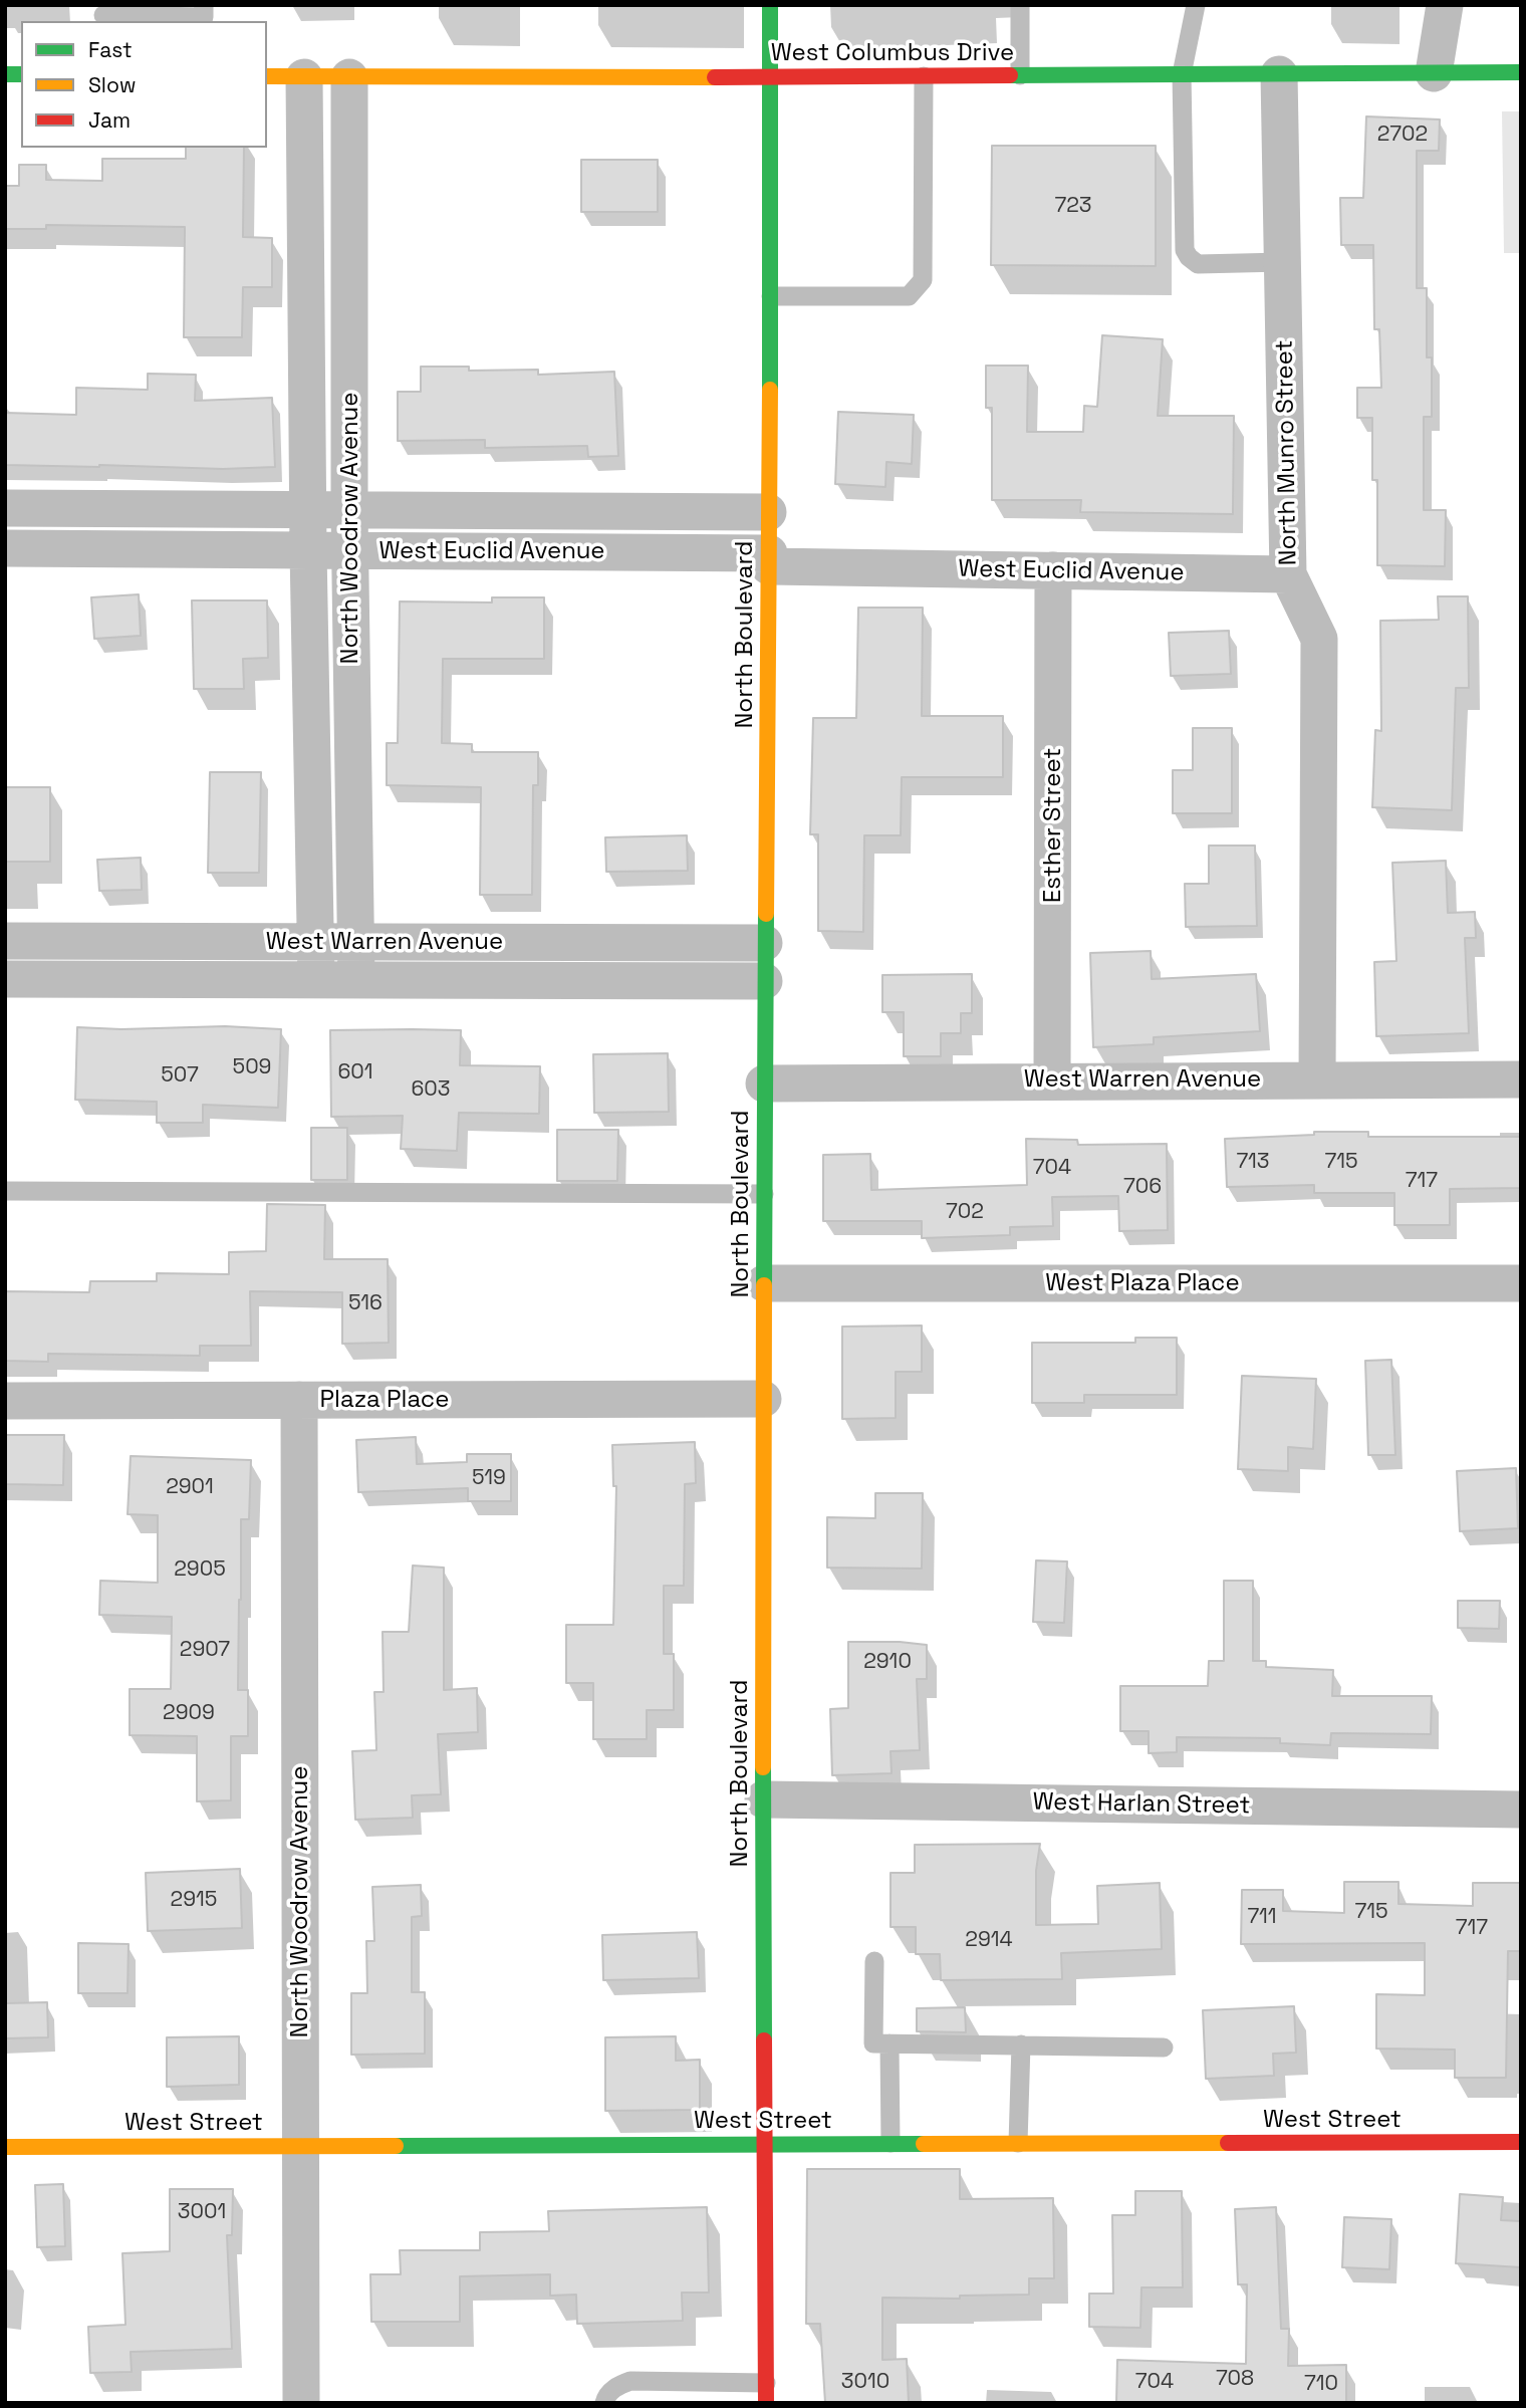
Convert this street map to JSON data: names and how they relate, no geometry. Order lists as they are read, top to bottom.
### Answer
{
  "streets": {
    "street": [
      "West Columbus Drive",
      "North Munro Street",
      "North Woodrow Avenue",
      "West Euclid Avenue",
      "North Boulevard",
      "Esther Street",
      "West Warren Avenue",
      "West Plaza Place",
      "Plaza Place",
      "West Harlan Street",
      "West Street"
    ]
  },
  "crossings": [
    ["West Columbus Drive", "North Munro Street"],
    ["West Columbus Drive", "North Woodrow Avenue"],
    ["West Columbus Drive", "North Boulevard"],
    ["North Munro Street", "West Euclid Avenue"],
    ["North Munro Street", "West Warren Avenue"],
    ["North Woodrow Avenue", "West Euclid Avenue"],
    ["North Woodrow Avenue", "West Warren Avenue"],
    ["North Woodrow Avenue", "Plaza Place"],
    ["North Woodrow Avenue", "West Street"],
    ["West Euclid Avenue", "North Boulevard"],
    ["West Euclid Avenue", "Esther Street"],
    ["North Boulevard", "West Warren Avenue"],
    ["North Boulevard", "West Plaza Place"],
    ["North Boulevard", "Plaza Place"],
    ["North Boulevard", "West Harlan Street"],
    ["North Boulevard", "West Street"],
    ["Esther Street", "West Warren Avenue"]
  ],
  "house_numbers": [
    "2702",
    "723",
    "509",
    "601",
    "507",
    "603",
    "713",
    "715",
    "704",
    "717",
    "706",
    "702",
    "516",
    "519",
    "2901",
    "2905",
    "2907",
    "2910",
    "2909",
    "2915",
    "715",
    "711",
    "717",
    "2914",
    "3001",
    "708",
    "3010",
    "704",
    "710"
  ],
  "legend": ["Fast", "Slow", "Jam"]
}
